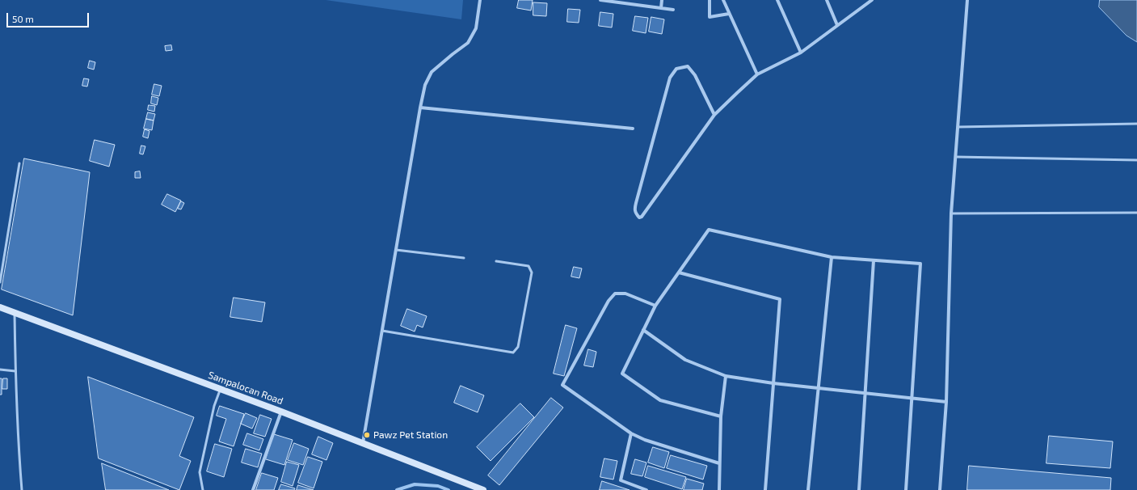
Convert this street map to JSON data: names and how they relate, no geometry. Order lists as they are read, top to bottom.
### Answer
{
  "streets": {
    "main road": ["Sampalocan Road"]
  },
  "places": ["Pawz Pet Station"],
  "scale_bar": "50 m"
}
